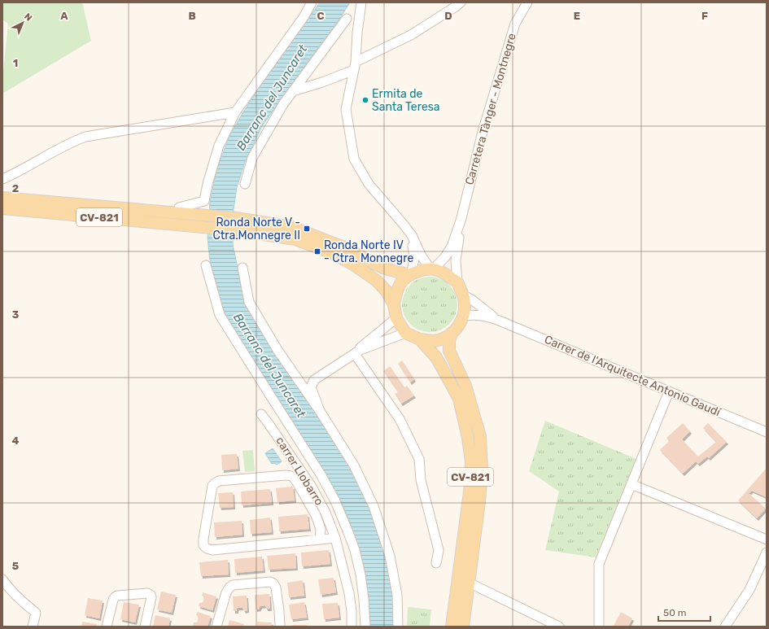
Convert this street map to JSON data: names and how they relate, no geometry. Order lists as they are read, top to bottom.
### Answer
{
  "streets": {
    "main road": ["CV-821"],
    "street": ["Carretera Tànger - Montnegre", "Carrer de l'Arquitecte Antonio Gaudí", "carrer Llobarro"]
  },
  "crossings": [
    ["Carretera Tànger - Montnegre", "CV-821"],
    ["Carretera Tànger - Montnegre", "Carrer de l'Arquitecte Antonio Gaudí"],
    ["CV-821", "Carrer de l'Arquitecte Antonio Gaudí"]
  ],
  "water": ["Barranc del Juncaret"],
  "places": {
    "other": ["Ermita de Santa Teresa"],
    "transit": ["Ronda Norte V - Ctra.Monnegre II", "Ronda Norte IV - Ctra. Monnegre"]
  },
  "scale_bar": "50 m",
  "north": "top right",
  "grid": {
    "columns": [
      "A",
      "B",
      "C",
      "D",
      "E",
      "F"
    ],
    "rows": [
      "1",
      "2",
      "3",
      "4",
      "5"
    ]
  }
}
